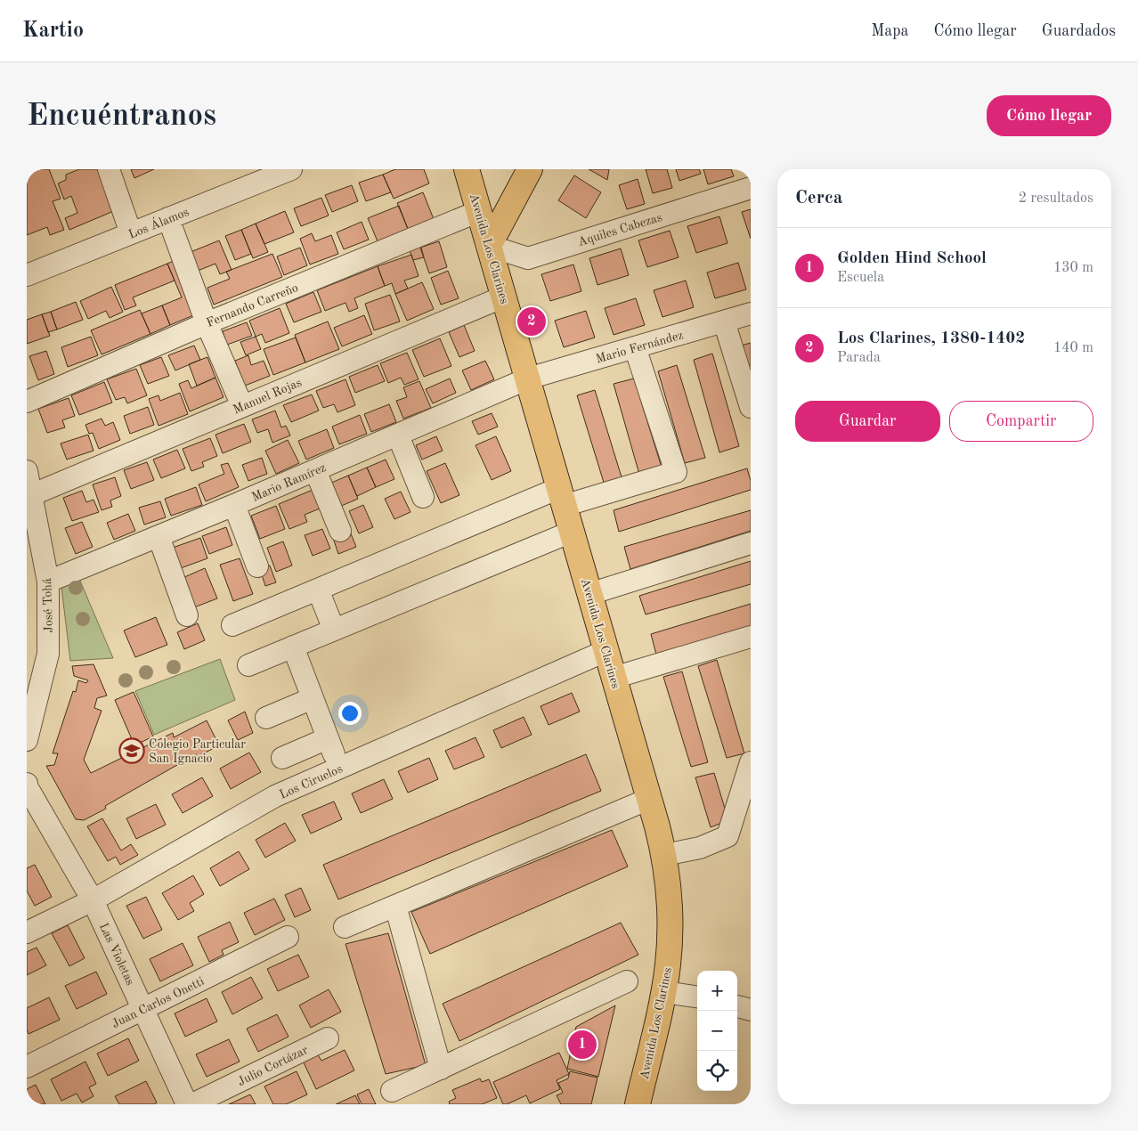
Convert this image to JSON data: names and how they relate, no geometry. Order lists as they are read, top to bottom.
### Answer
{
  "streets": {
    "main road": ["Avenida Los Clarines"],
    "street": [
      "Los Álamos",
      "Aquiles Cabezas",
      "Fernando Carreño",
      "Mario Fernández",
      "Manuel Rojas",
      "Mario Ramírez",
      "José Tohá",
      "Los Ciruelos",
      "Las Violetas",
      "Juan Carlos Onetti",
      "Julio Cortázar"
    ]
  },
  "crossings": [
    ["Aquiles Cabezas", "Avenida Los Clarines"],
    ["Avenida Los Clarines", "Fernando Carreño"],
    ["Avenida Los Clarines", "Mario Fernández"],
    ["Avenida Los Clarines", "Manuel Rojas"],
    ["Avenida Los Clarines", "Mario Ramírez"],
    ["Avenida Los Clarines", "Los Ciruelos"],
    ["Mario Fernández", "Mario Ramírez"],
    ["Manuel Rojas", "José Tohá"],
    ["Mario Ramírez", "José Tohá"],
    ["Los Ciruelos", "Las Violetas"],
    ["Las Violetas", "Juan Carlos Onetti"]
  ],
  "places": {
    "school or university": ["Colegio Particular San Ignacio"]
  },
  "page": {
    "header": "Kartio",
    "nav": ["Mapa", "Cómo llegar", "Guardados"],
    "buttons": [
      "Cómo llegar",
      ["Guardar", "Compartir"]
    ],
    "title": "Encuéntranos",
    "heading": ["Cerca", "2 resultados"],
    "list": [
      {
        "mark": "1",
        "name": "Golden Hind School",
        "note": "Escuela",
        "value": "130 m"
      },
      {
        "mark": "2",
        "name": "Los Clarines, 1380-1402",
        "note": "Parada",
        "value": "140 m"
      }
    ],
    "pins": ["2", "1"],
    "map_buttons": ["+", "−"]
  }
}
